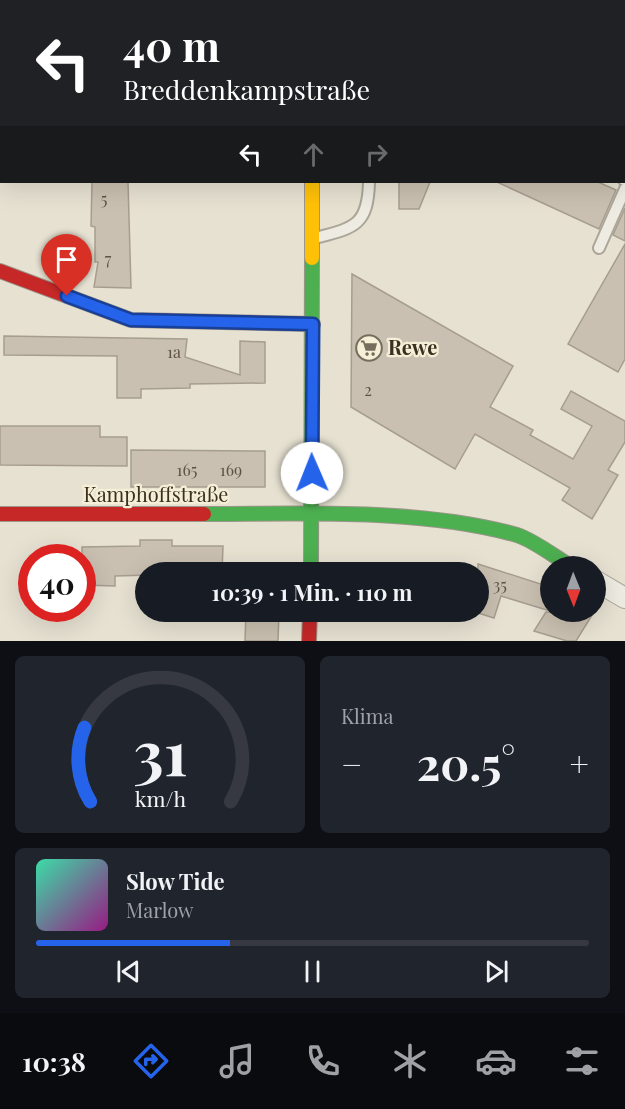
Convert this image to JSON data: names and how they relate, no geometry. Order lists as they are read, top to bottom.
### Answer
{
  "streets": {
    "street": ["Kamphoffstraße"]
  },
  "places": {
    "supermarket": ["Rewe"]
  },
  "house_numbers": [
    "5",
    "7",
    "1a",
    "2",
    "165",
    "169",
    "35"
  ],
  "north": "bottom",
  "page": {
    "turn": ["40 m", "Breddenkampstraße"],
    "limit": "40",
    "trip": "10:39 · 1 Min. · 110 m",
    "tile": "Klima",
    "heat": ["−", "20.5°", "+"],
    "song": ["Slow Tide", "Marlow"],
    "tabs": "10:38",
    "gauge": ["31", "km/h"]
  }
}
